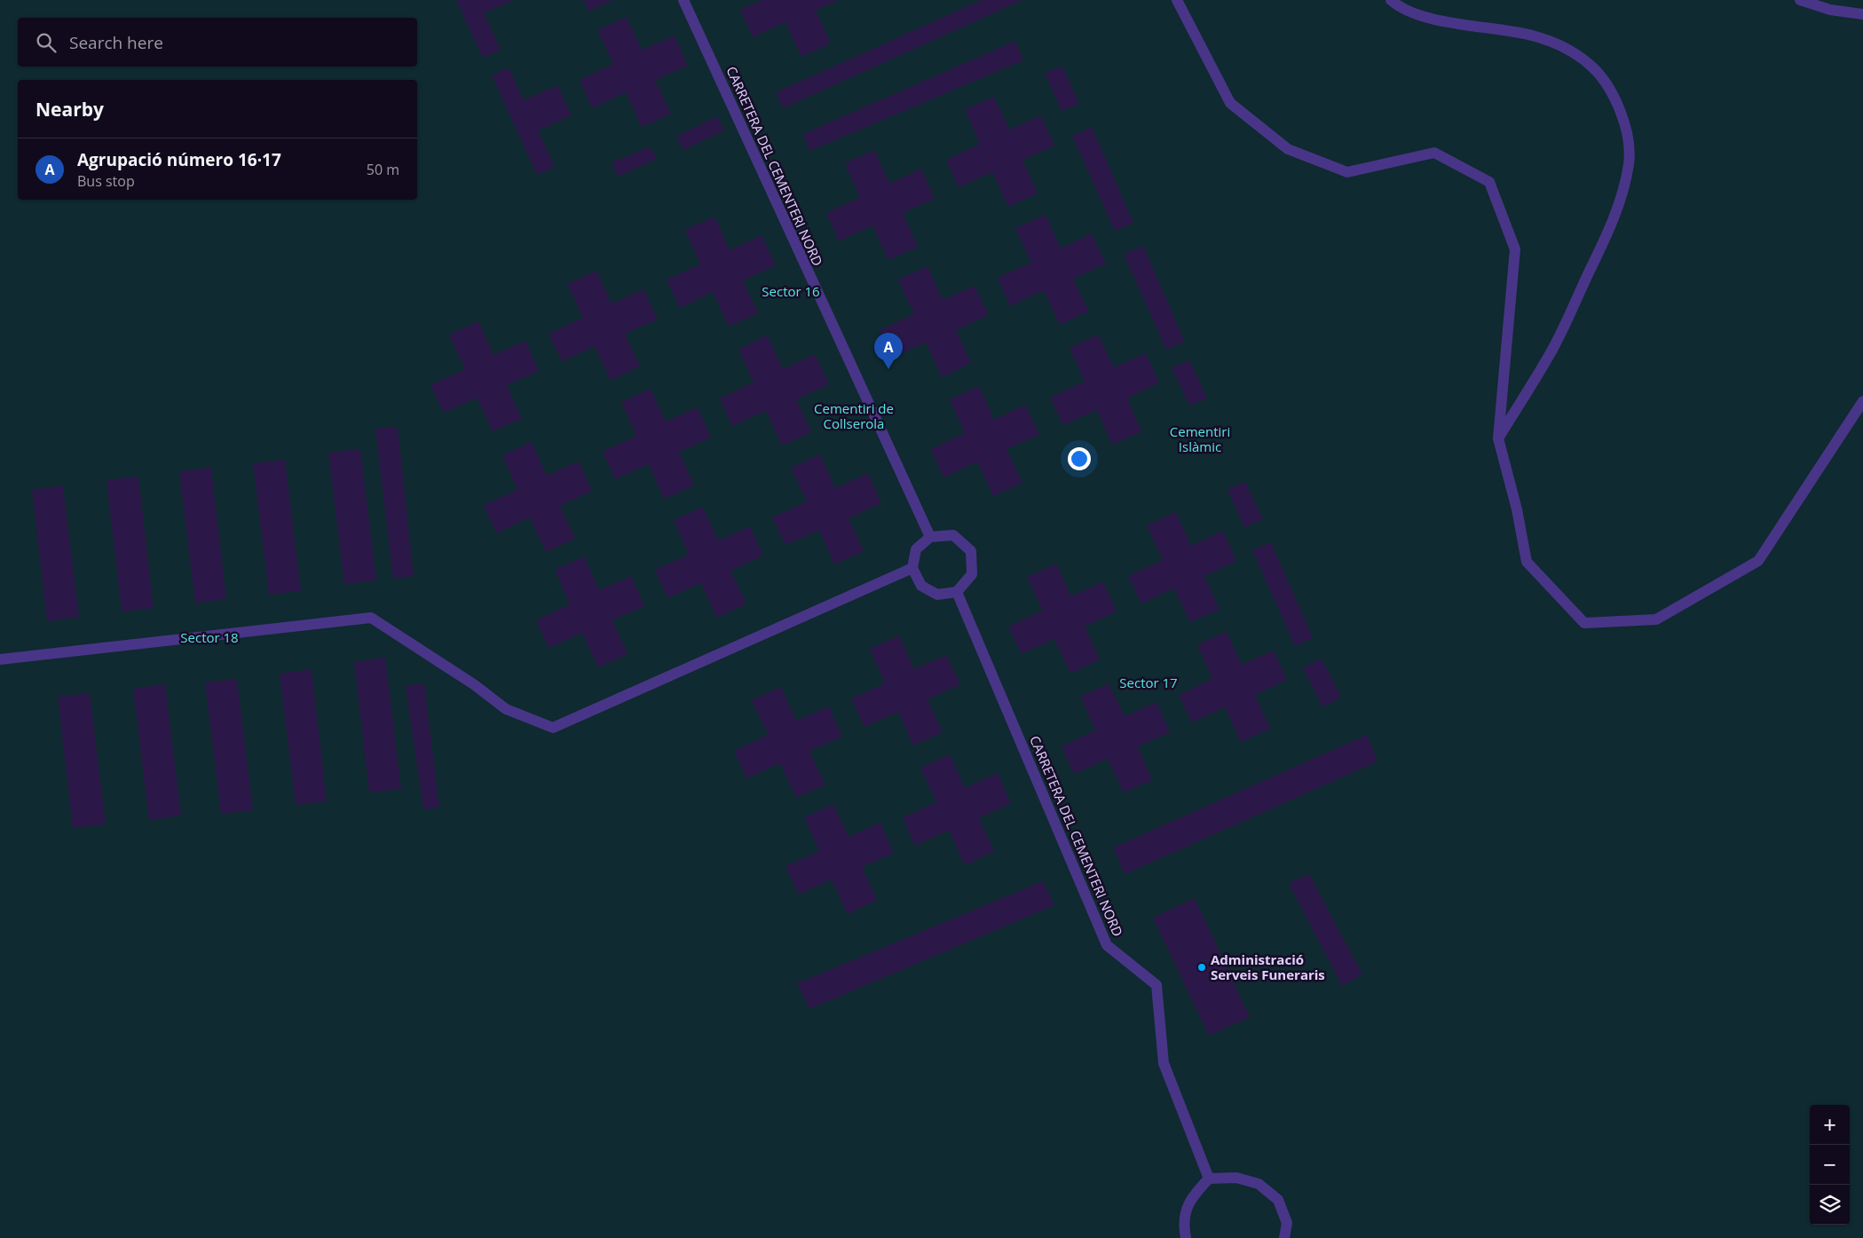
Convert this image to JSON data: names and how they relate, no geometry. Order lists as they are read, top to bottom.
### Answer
{
  "streets": {
    "street": ["CARRETERA DEL CEMENTERI NORD"]
  },
  "parks": [
    "Sector 16",
    "Cementiri de Collserola",
    "Cementiri Islàmic",
    "Sector 18",
    "Sector 17"
  ],
  "places": ["Administració Serveis Funeraris"],
  "page": {
    "search": "Search here",
    "heading": "Nearby",
    "list": [
      {
        "mark": "A",
        "name": "Agrupació número 16·17",
        "note": "Bus stop",
        "value": "50 m"
      }
    ],
    "pins": "A",
    "map_buttons": ["+", "−"]
  }
}
